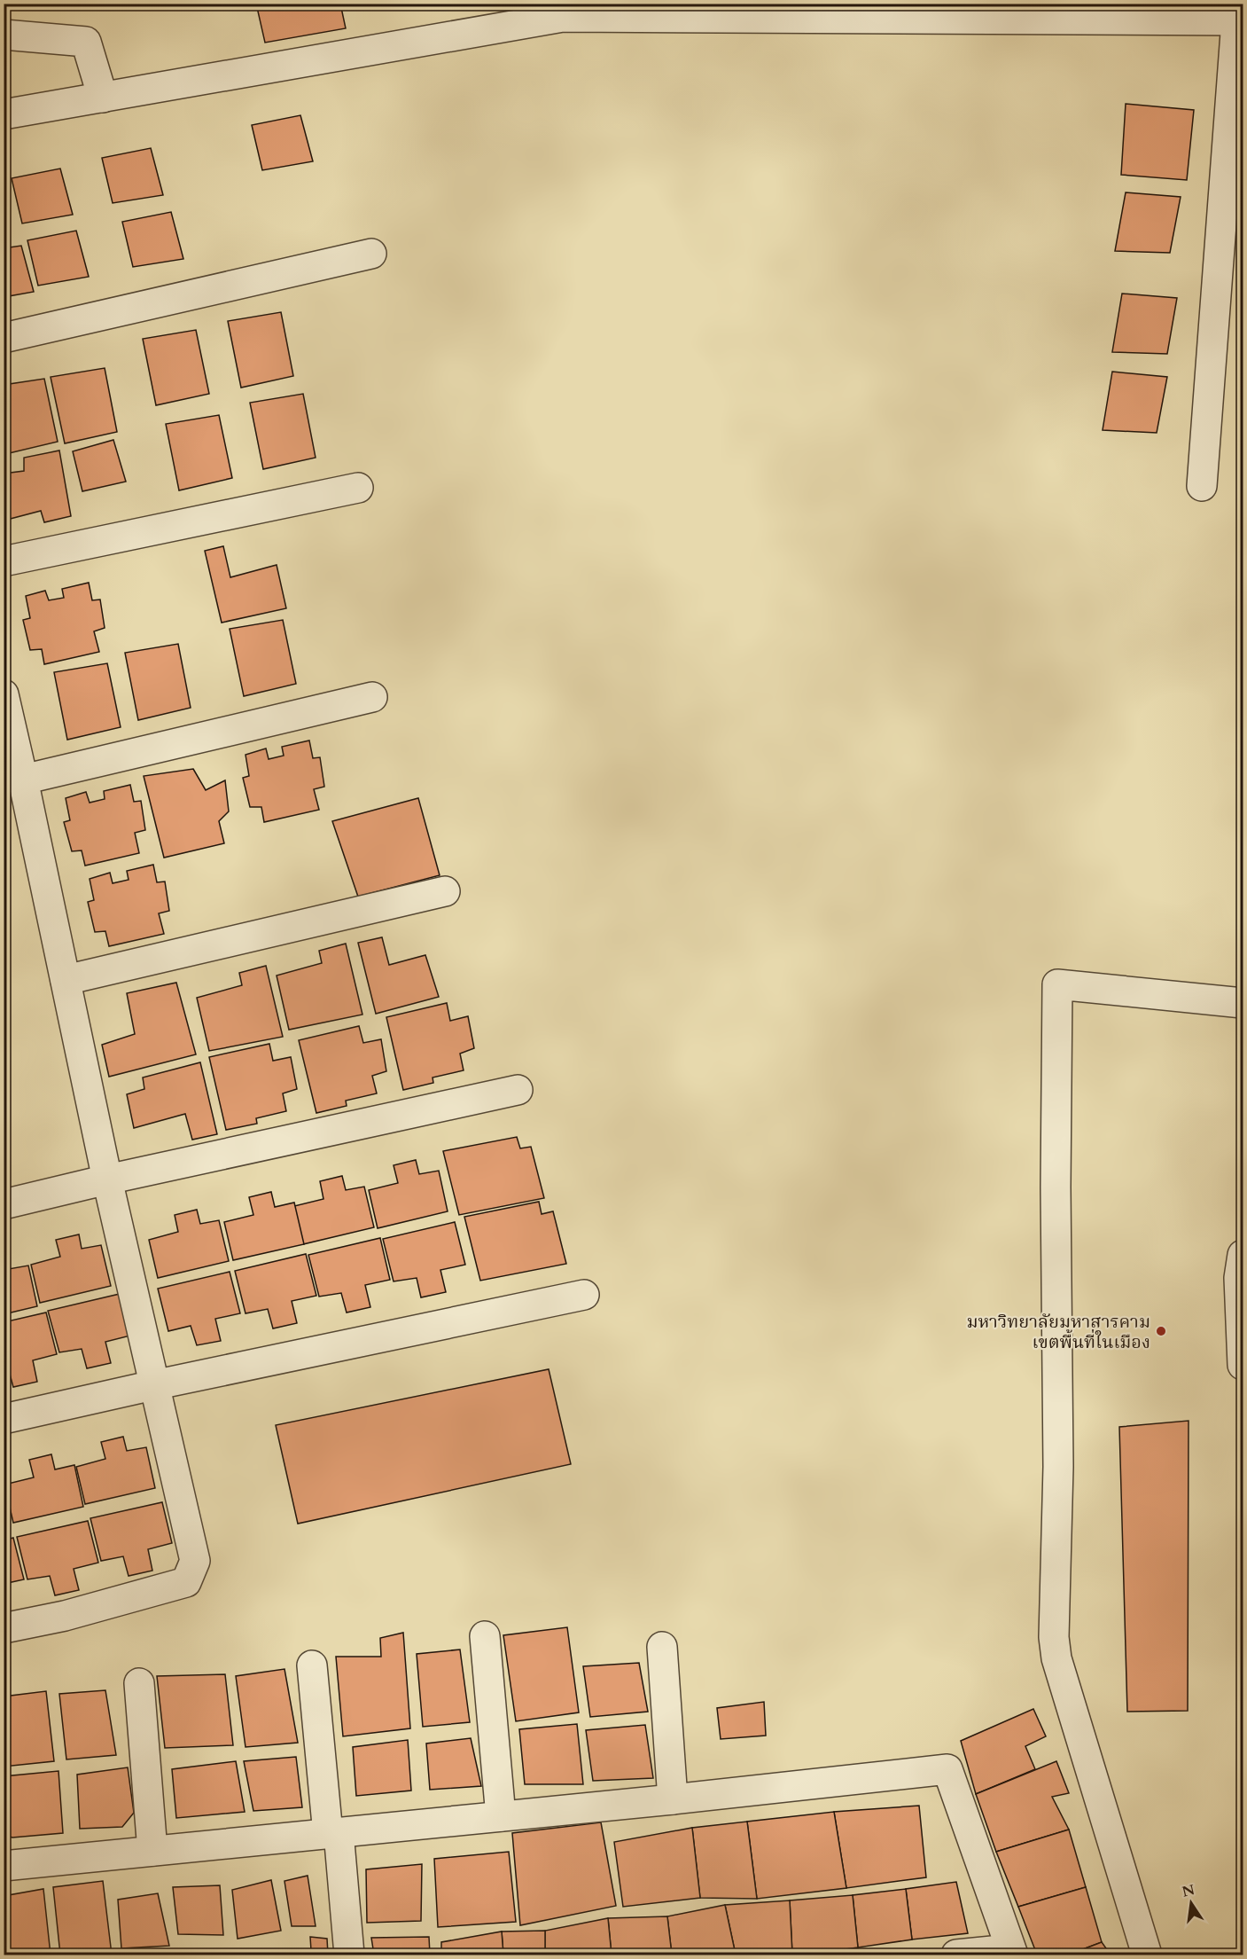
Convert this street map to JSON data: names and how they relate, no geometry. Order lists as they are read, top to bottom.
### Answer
{
  "places": ["มหาวิทยาลัยมหาสารคาม เขตพื้นที่ในเมือง"],
  "north": "top"
}
